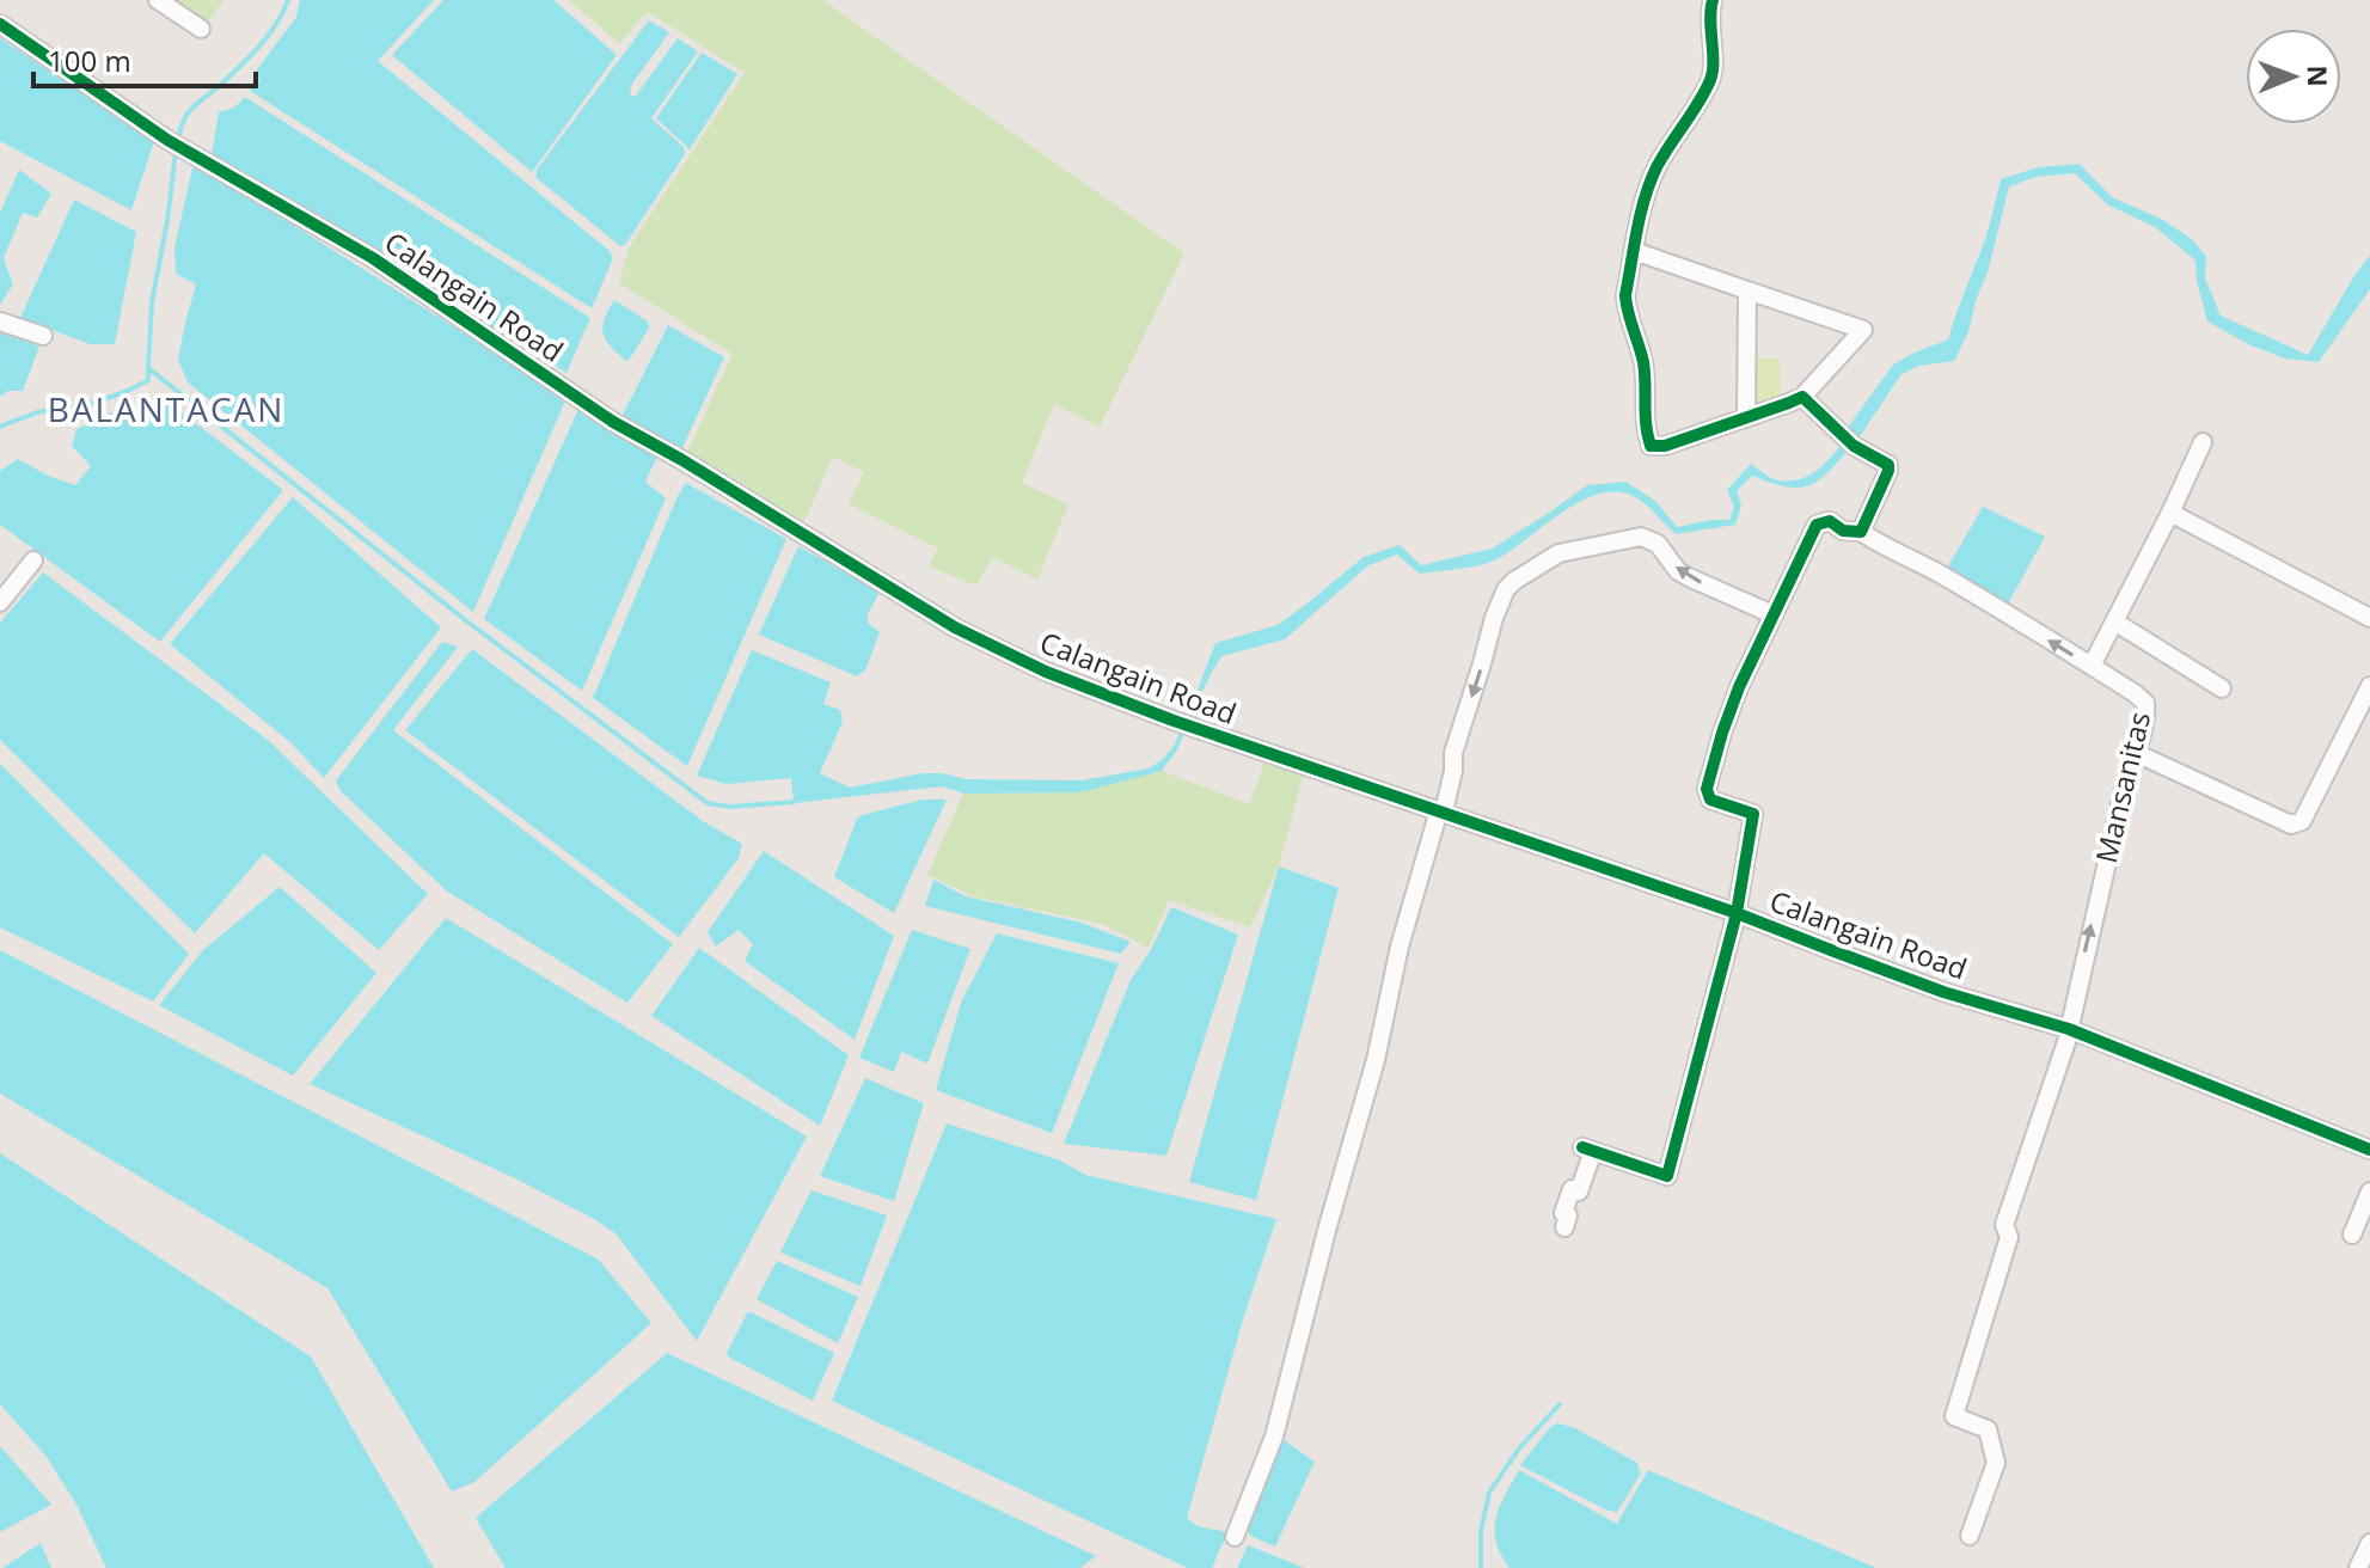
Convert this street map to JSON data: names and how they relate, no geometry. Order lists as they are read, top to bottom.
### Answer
{
  "streets": {
    "street": ["Calangain Road", "Mansanitas"]
  },
  "crossings": [
    ["Calangain Road", "Mansanitas"]
  ],
  "districts": ["BALANTACAN"],
  "scale_bar": "100 m",
  "north": "right"
}
